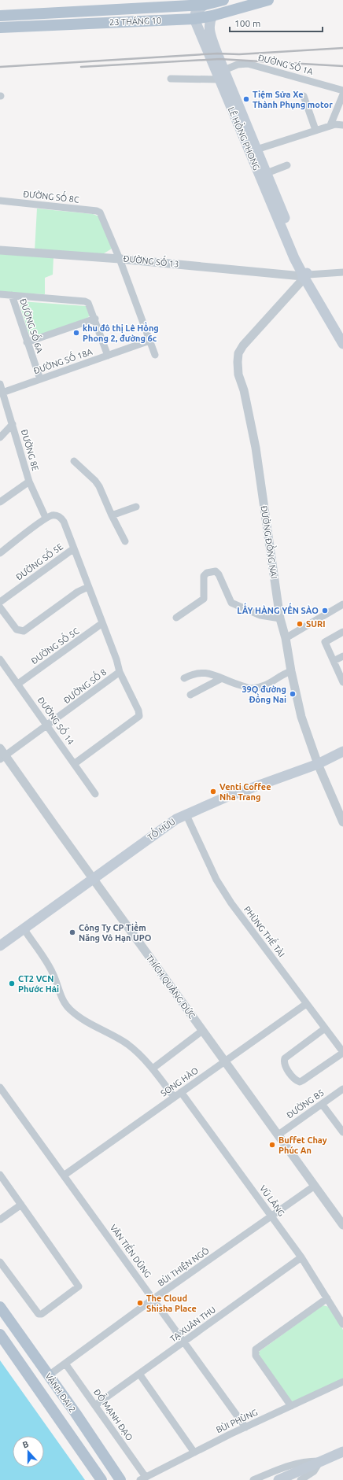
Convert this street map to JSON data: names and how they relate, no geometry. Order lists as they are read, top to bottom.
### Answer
{
  "streets": {
    "main road": [
      "23 THÁNG 10",
      "LÊ HỒNG PHONG",
      "TỐ HỮU",
      "VÀNH ĐAI 2"
    ],
    "street": [
      "ĐƯỜNG SỐ 1A",
      "ĐƯỜNG SỐ 8C",
      "ĐƯỜNG SỐ 13",
      "ĐƯỜNG SỐ 6A",
      "ĐƯỜNG SỐ 18A",
      "ĐƯỜNG 8E",
      "ĐƯỜNG ĐỒNG NAI",
      "ĐƯỜNG SỐ 5E",
      "ĐƯỜNG SỐ 5C",
      "ĐƯỜNG SỐ 8",
      "ĐƯỜNG SỐ 14",
      "PHÙNG THẾ TÀI",
      "THÍCH QUẢNG ĐỨC",
      "SONG HÀO",
      "ĐƯỜNG B5",
      "VŨ LĂNG",
      "VĂN TIẾN DŨNG",
      "BÙI THIỆN NGÔ",
      "TẠ XUÂN THU",
      "ĐỖ MẠNH ĐẠO",
      "BÙI PHÙNG"
    ]
  },
  "crossings": [
    ["23 THÁNG 10", "LÊ HỒNG PHONG"],
    ["ĐƯỜNG SỐ 1A", "LÊ HỒNG PHONG"],
    ["LÊ HỒNG PHONG", "ĐƯỜNG SỐ 13"],
    ["LÊ HỒNG PHONG", "ĐƯỜNG ĐỒNG NAI"],
    ["ĐƯỜNG SỐ 8C", "ĐƯỜNG SỐ 13"],
    ["ĐƯỜNG SỐ 13", "ĐƯỜNG ĐỒNG NAI"],
    ["ĐƯỜNG SỐ 6A", "ĐƯỜNG SỐ 18A"],
    ["ĐƯỜNG SỐ 18A", "ĐƯỜNG 8E"],
    ["ĐƯỜNG ĐỒNG NAI", "TỐ HỮU"],
    ["ĐƯỜNG SỐ 5C", "ĐƯỜNG SỐ 14"],
    ["ĐƯỜNG SỐ 8", "ĐƯỜNG SỐ 14"],
    ["ĐƯỜNG SỐ 8", "THÍCH QUẢNG ĐỨC"],
    ["TỐ HỮU", "PHÙNG THẾ TÀI"],
    ["TỐ HỮU", "THÍCH QUẢNG ĐỨC"],
    ["PHÙNG THẾ TÀI", "SONG HÀO"],
    ["THÍCH QUẢNG ĐỨC", "SONG HÀO"],
    ["THÍCH QUẢNG ĐỨC", "ĐƯỜNG B5"],
    ["THÍCH QUẢNG ĐỨC", "BÙI THIỆN NGÔ"],
    ["SONG HÀO", "VŨ LĂNG"],
    ["SONG HÀO", "VĂN TIẾN DŨNG"],
    ["VŨ LĂNG", "BÙI THIỆN NGÔ"],
    ["VŨ LĂNG", "TẠ XUÂN THU"],
    ["VĂN TIẾN DŨNG", "BÙI THIỆN NGÔ"],
    ["VĂN TIẾN DŨNG", "TẠ XUÂN THU"],
    ["VĂN TIẾN DŨNG", "BÙI PHÙNG"],
    ["BÙI THIỆN NGÔ", "VÀNH ĐAI 2"],
    ["BÙI THIỆN NGÔ", "ĐỖ MẠNH ĐẠO"],
    ["TẠ XUÂN THU", "ĐỖ MẠNH ĐẠO"],
    ["ĐỖ MẠNH ĐẠO", "BÙI PHÙNG"]
  ],
  "places": [
    "Tiệm Sửa Xe Thành Phụng motor",
    "khu đô thị Lê Hồng Phong 2, đường 6c",
    "LẤY HÀNG YẾN SÀO",
    "SURI",
    "39Q đường Đồng Nai",
    "Venti Coffee Nha Trang",
    "Công Ty CP Tiềm Năng Vô Hạn UPO",
    "CT2 VCN Phước Hải",
    "Buffet Chay Phúc An",
    "The Cloud Shisha Place"
  ],
  "scale_bar": "100 m",
  "north": "top"
}
